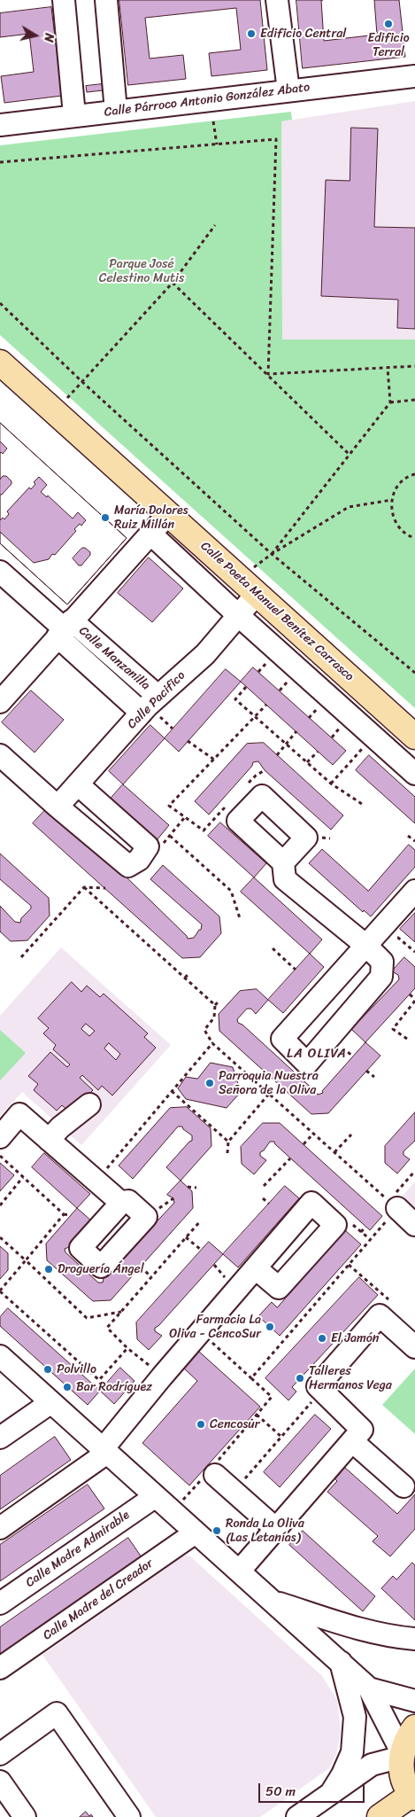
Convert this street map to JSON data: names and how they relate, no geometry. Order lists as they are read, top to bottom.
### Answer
{
  "streets": {
    "main road": ["Calle Poeta Manuel Benítez Carrasco"],
    "street": [
      "Calle Párroco Antonio González Abato",
      "Calle Manzanilla",
      "Calle Pacifico",
      "Calle Madre Admirable",
      "Calle Madre del Creador"
    ]
  },
  "crossings": [
    ["Calle Poeta Manuel Benítez Carrasco", "Calle Pacifico"],
    ["Calle Manzanilla", "Calle Pacifico"]
  ],
  "districts": ["LA OLIVA"],
  "parks": ["Parque José Celestino Mutis"],
  "places": [
    "Edificio Terral",
    "Edificio Central",
    "María Dolores Ruiz Millán",
    "Parroquia Nuestra Señora de la Oliva",
    "Droguería Ángel",
    "Farmacia La Oliva - CencoSur",
    "El Jamón",
    "Polvillo",
    "Talleres Hermanos Vega",
    "Bar Rodríguez",
    "Cencosur",
    "Ronda La Oliva (Las Letanías)"
  ],
  "scale_bar": "50 m",
  "north": "right"
}
